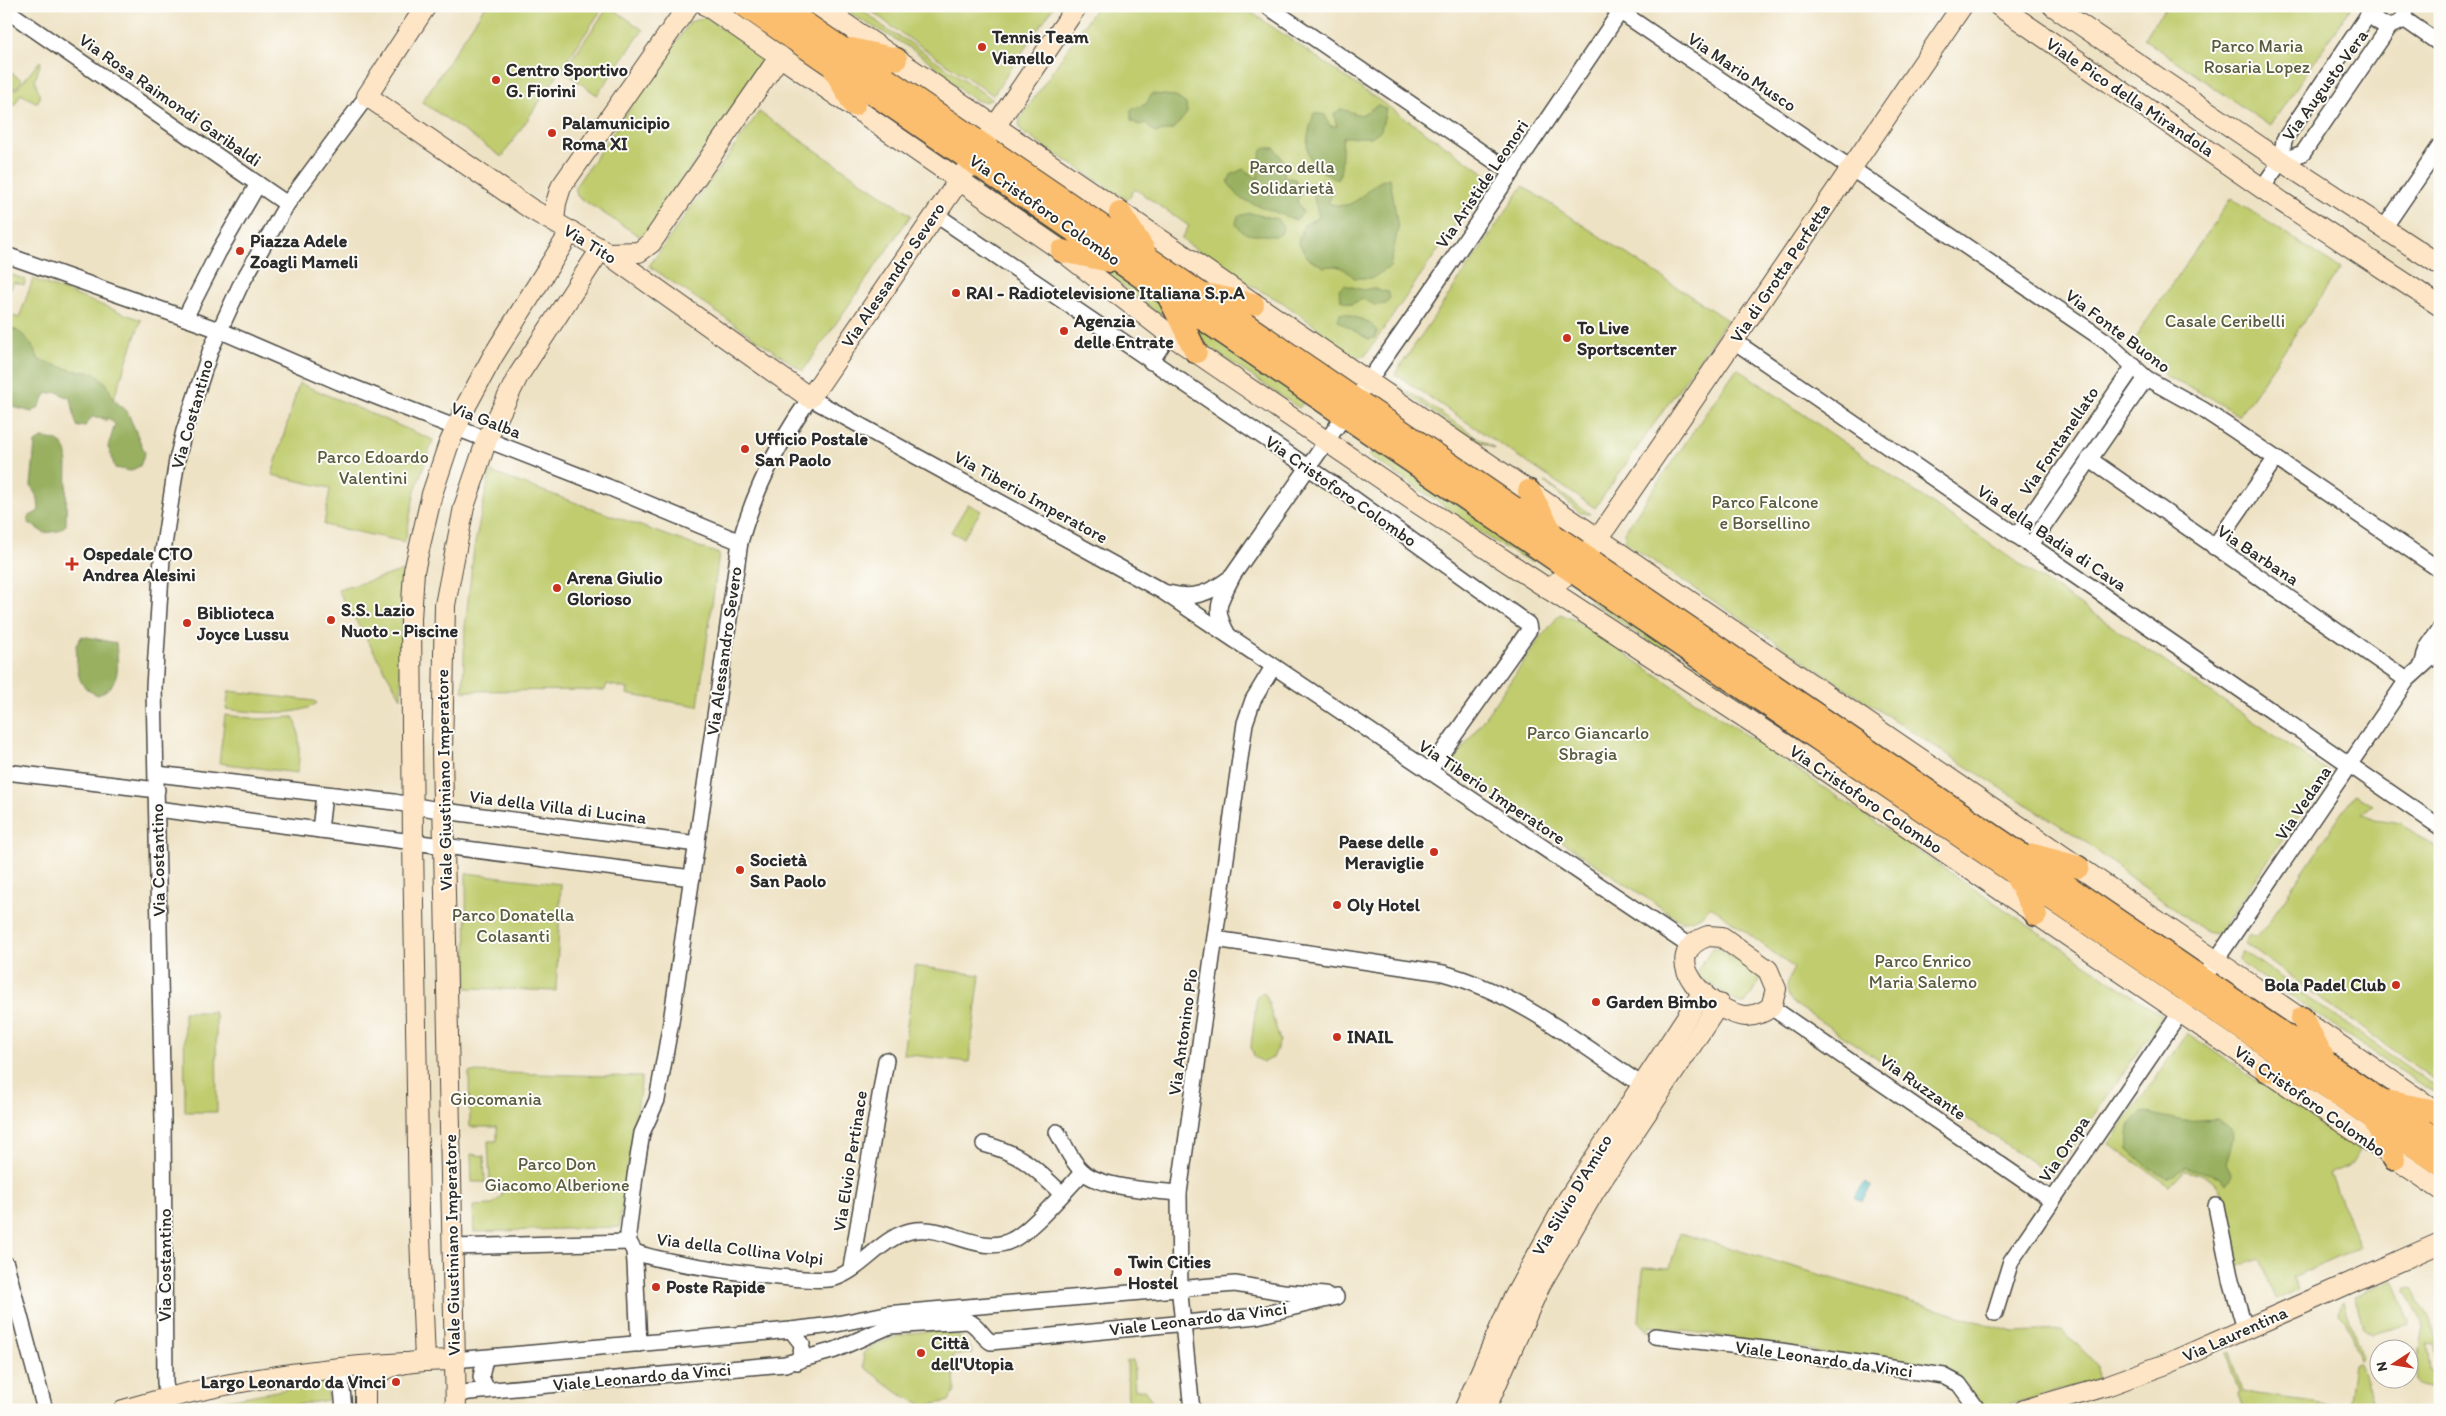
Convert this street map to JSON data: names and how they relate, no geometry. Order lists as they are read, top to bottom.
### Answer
{
  "streets": {
    "main road": ["Via Cristoforo Colombo"],
    "street": [
      "Via Mario Musco",
      "Via Augusto Vera",
      "Viale Pico della Mirandola",
      "Via Rosa Raimondi Garibaldi",
      "Via Aristide Leonori",
      "Via Tito",
      "Via di Grotta Perfetta",
      "Via Alessandro Severo",
      "Via Fonte Buono",
      "Via Costantino",
      "Via Galba",
      "Via Fontanellato",
      "Via Tiberio Imperatore",
      "Via della Badia di Cava",
      "Via Barbana",
      "Viale Giustiniano Imperatore",
      "Via Vedana",
      "Via della Villa di Lucina",
      "Via Antonino Pio",
      "Via Ruzzante",
      "Via Oropa",
      "Via Elvio Pertinace",
      "Via Silvio D'Amico",
      "Via della Collina Volpi",
      "Viale Leonardo da Vinci",
      "Via Laurentina"
    ]
  },
  "crossings": [
    ["Via Mario Musco", "Via Aristide Leonori"],
    ["Via Mario Musco", "Via di Grotta Perfetta"],
    ["Via Mario Musco", "Via Fonte Buono"],
    ["Via Augusto Vera", "Viale Pico della Mirandola"],
    ["Via Aristide Leonori", "Via Cristoforo Colombo"],
    ["Via Cristoforo Colombo", "Via di Grotta Perfetta"],
    ["Via Cristoforo Colombo", "Via Alessandro Severo"],
    ["Via Cristoforo Colombo", "Via Tiberio Imperatore"],
    ["Via Cristoforo Colombo", "Via Vedana"],
    ["Via Cristoforo Colombo", "Via Oropa"],
    ["Via Tito", "Via Alessandro Severo"],
    ["Via Tito", "Via Tiberio Imperatore"],
    ["Via Tito", "Viale Giustiniano Imperatore"],
    ["Via di Grotta Perfetta", "Via Fonte Buono"],
    ["Via di Grotta Perfetta", "Via della Badia di Cava"],
    ["Via Alessandro Severo", "Via Galba"],
    ["Via Alessandro Severo", "Via Tiberio Imperatore"],
    ["Via Alessandro Severo", "Via della Villa di Lucina"],
    ["Via Alessandro Severo", "Via della Collina Volpi"],
    ["Via Alessandro Severo", "Viale Leonardo da Vinci"],
    ["Via Fonte Buono", "Via Fontanellato"],
    ["Via Costantino", "Via Galba"],
    ["Via Costantino", "Via della Villa di Lucina"],
    ["Via Galba", "Viale Giustiniano Imperatore"],
    ["Via Fontanellato", "Via della Badia di Cava"],
    ["Via Fontanellato", "Via Barbana"],
    ["Via Tiberio Imperatore", "Via Antonino Pio"],
    ["Via Tiberio Imperatore", "Via Ruzzante"],
    ["Via Tiberio Imperatore", "Via Silvio D'Amico"],
    ["Via della Badia di Cava", "Via Vedana"],
    ["Via Barbana", "Via Vedana"],
    ["Viale Giustiniano Imperatore", "Via della Villa di Lucina"],
    ["Viale Giustiniano Imperatore", "Viale Leonardo da Vinci"],
    ["Via Vedana", "Via Oropa"],
    ["Via Antonino Pio", "Viale Leonardo da Vinci"],
    ["Via Ruzzante", "Via Oropa"],
    ["Via Ruzzante", "Via Silvio D'Amico"],
    ["Via Elvio Pertinace", "Via della Collina Volpi"]
  ],
  "parks": [
    "Parco Maria Rosaria Lopez",
    "Parco della Solidarietà",
    "Casale Ceribelli",
    "Parco Edoardo Valentini",
    "Parco Falcone e Borsellino",
    "Parco Giancarlo Sbragia",
    "Parco Donatella Colasanti",
    "Parco Enrico Maria Salerno",
    "Giocomania",
    "Parco Don Giacomo Alberione"
  ],
  "places": {
    "other": [
      "Tennis Team Vianello",
      "Centro Sportivo G. Fiorini",
      "Palamunicipio Roma XI",
      "Piazza Adele Zoagli Mameli",
      "RAI - Radiotelevisione Italiana S.p.A",
      "Agenzia delle Entrate",
      "To Live Sportscenter",
      "Ufficio Postale San Paolo",
      "Arena Giulio Glorioso",
      "S.S. Lazio Nuoto - Piscine",
      "Biblioteca Joyce Lussu",
      "Paese delle Meraviglie",
      "Società San Paolo",
      "Oly Hotel",
      "Bola Padel Club",
      "Garden Bimbo",
      "INAIL",
      "Twin Cities Hostel",
      "Poste Rapide",
      "Città dell'Utopia",
      "Largo Leonardo da Vinci"
    ],
    "health": ["Ospedale CTO Andrea Alesini"]
  },
  "north": "left"
}
